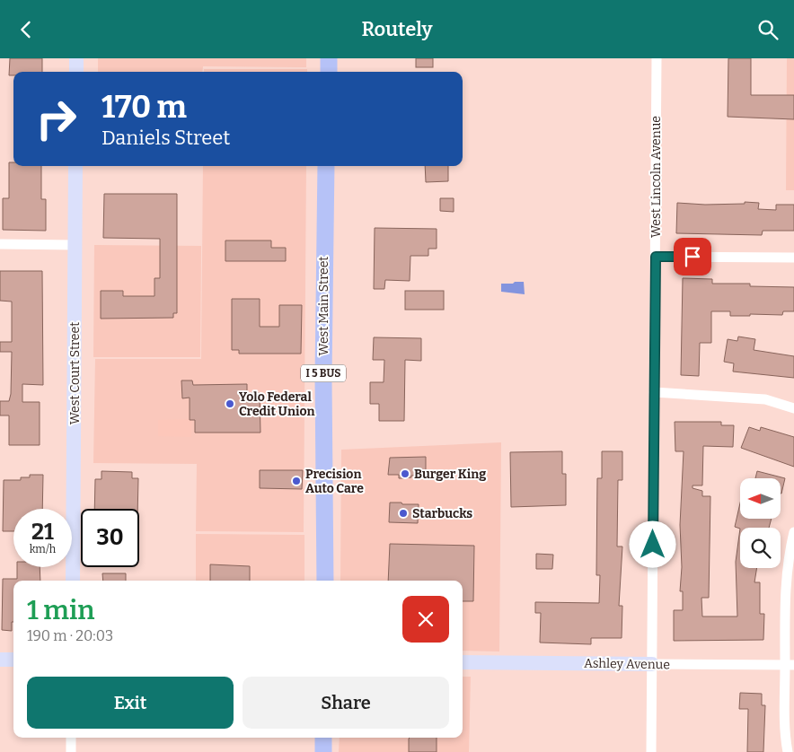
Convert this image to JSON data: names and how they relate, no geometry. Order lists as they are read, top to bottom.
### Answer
{
  "streets": {
    "main road": ["West Main Street", "I 5 BUS"],
    "street": ["West Lincoln Avenue", "West Court Street", "Ashley Avenue"]
  },
  "crossings": [
    ["West Lincoln Avenue", "Ashley Avenue"]
  ],
  "places": [
    "Yolo Federal Credit Union",
    "Burger King",
    "Precision Auto Care",
    "Starbucks"
  ],
  "north": "left",
  "page": {
    "header": "Routely",
    "turn": ["170 m", "Daniels Street"],
    "speed": "21 km/h",
    "limit": "30",
    "heading": ["1 min", "190 m · 20:03"],
    "buttons": ["Exit", "Share"]
  }
}
